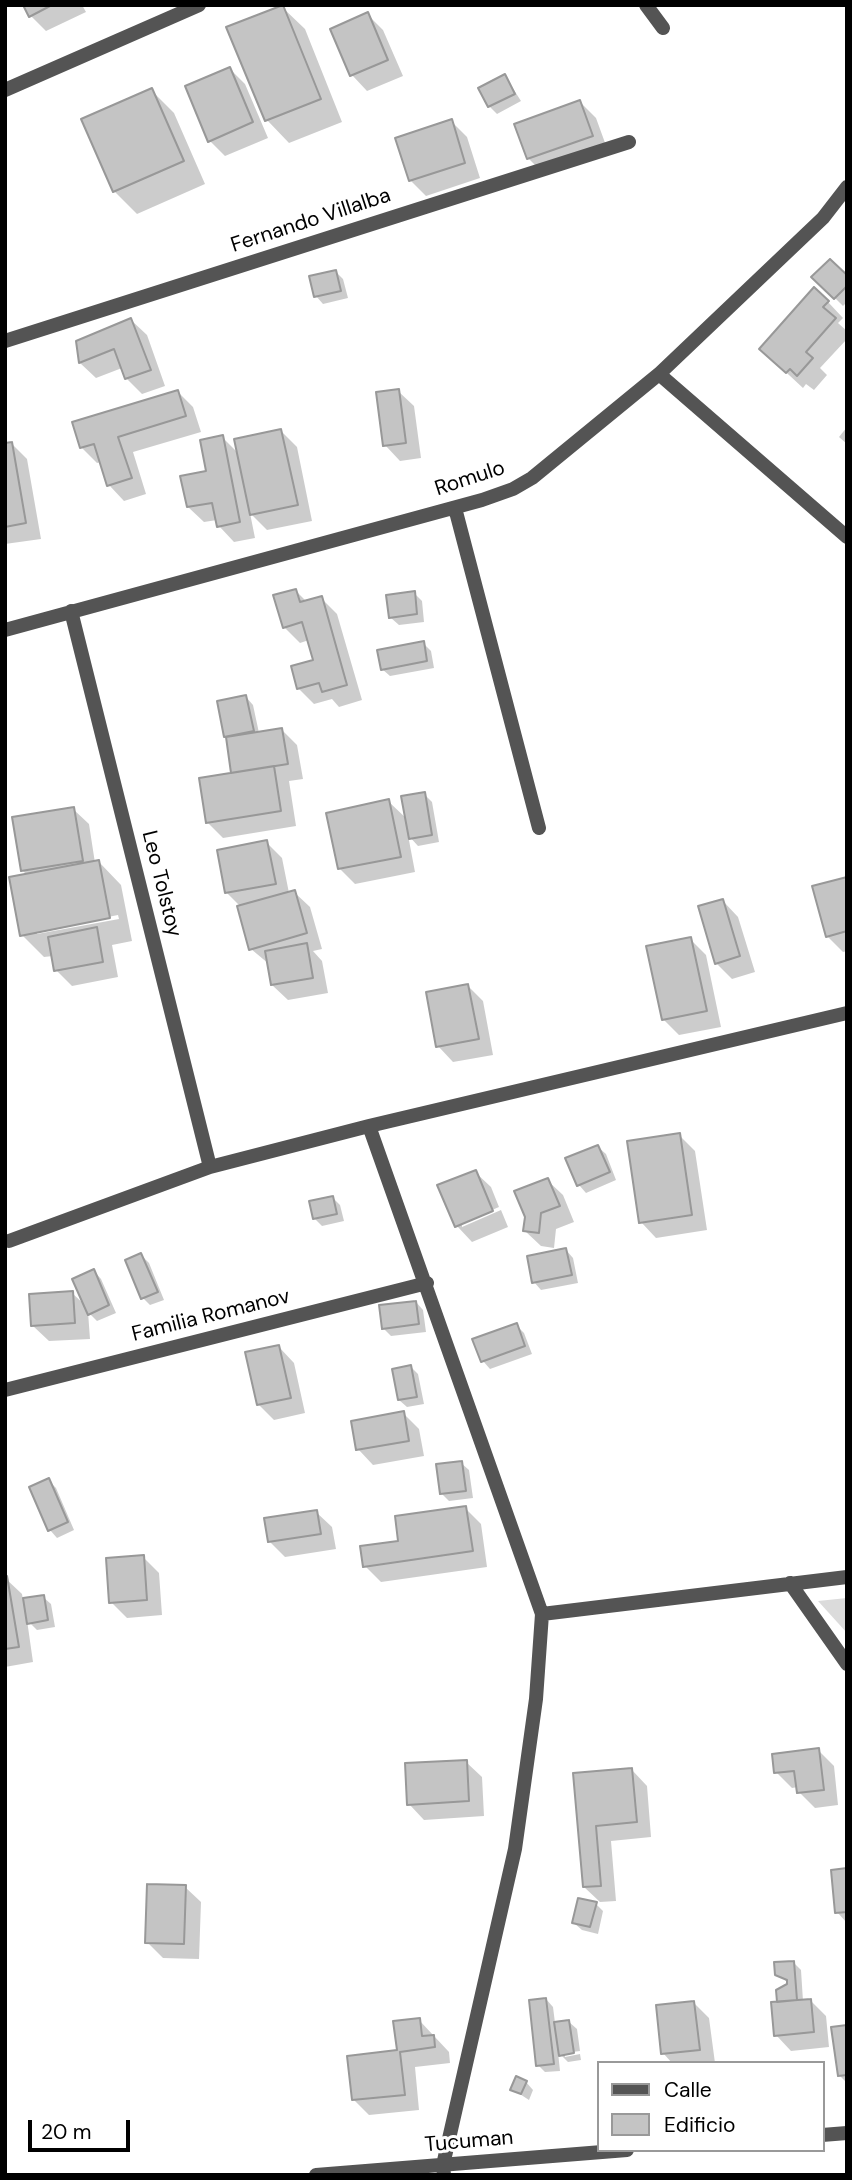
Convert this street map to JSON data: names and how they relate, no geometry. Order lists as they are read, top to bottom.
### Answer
{
  "streets": {
    "street": [
      "Fernando Villalba",
      "Romulo",
      "Leo Tolstoy",
      "Familia Romanov",
      "Tucuman"
    ]
  },
  "crossings": [
    ["Romulo", "Leo Tolstoy"]
  ],
  "legend": ["Calle", "Edificio"],
  "scale_bar": "20 m"
}
